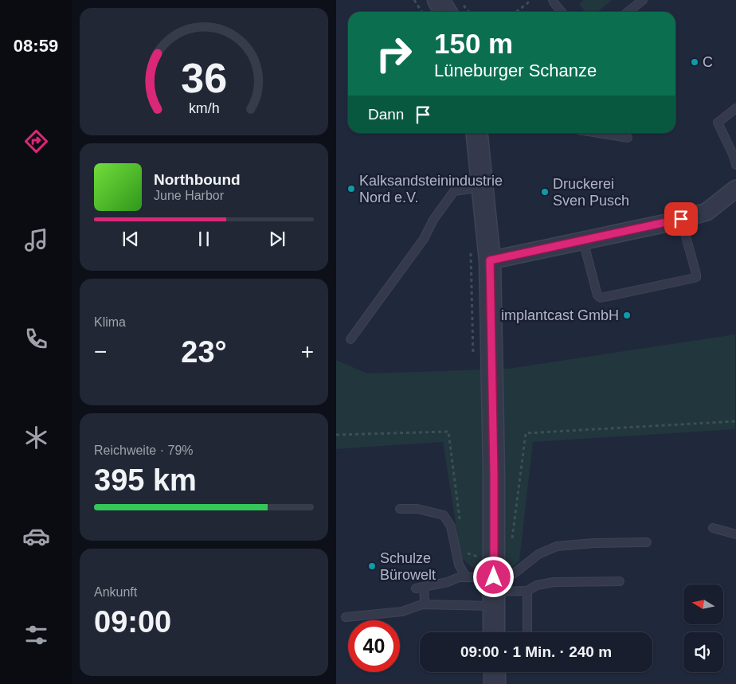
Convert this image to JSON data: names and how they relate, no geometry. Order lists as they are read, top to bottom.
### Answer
{
  "places": [
    "C",
    "Kalksandsteinindustrie Nord e.V.",
    "Druckerei Sven Pusch",
    "implantcast GmbH",
    "Schulze Bürowelt"
  ],
  "north": "left",
  "page": {
    "tabs": "08:59",
    "turn": ["150 m", "Lüneburger Schanze"],
    "then": "Dann",
    "song": ["Northbound", "June Harbor"],
    "tile": [
      "Klima",
      ["Reichweite · 79%", "395 km"],
      ["Ankunft", "09:00"]
    ],
    "heat": ["−", "23°", "+"],
    "limit": "40",
    "trip": "09:00 · 1 Min. · 240 m",
    "gauge": ["36", "km/h"]
  }
}
